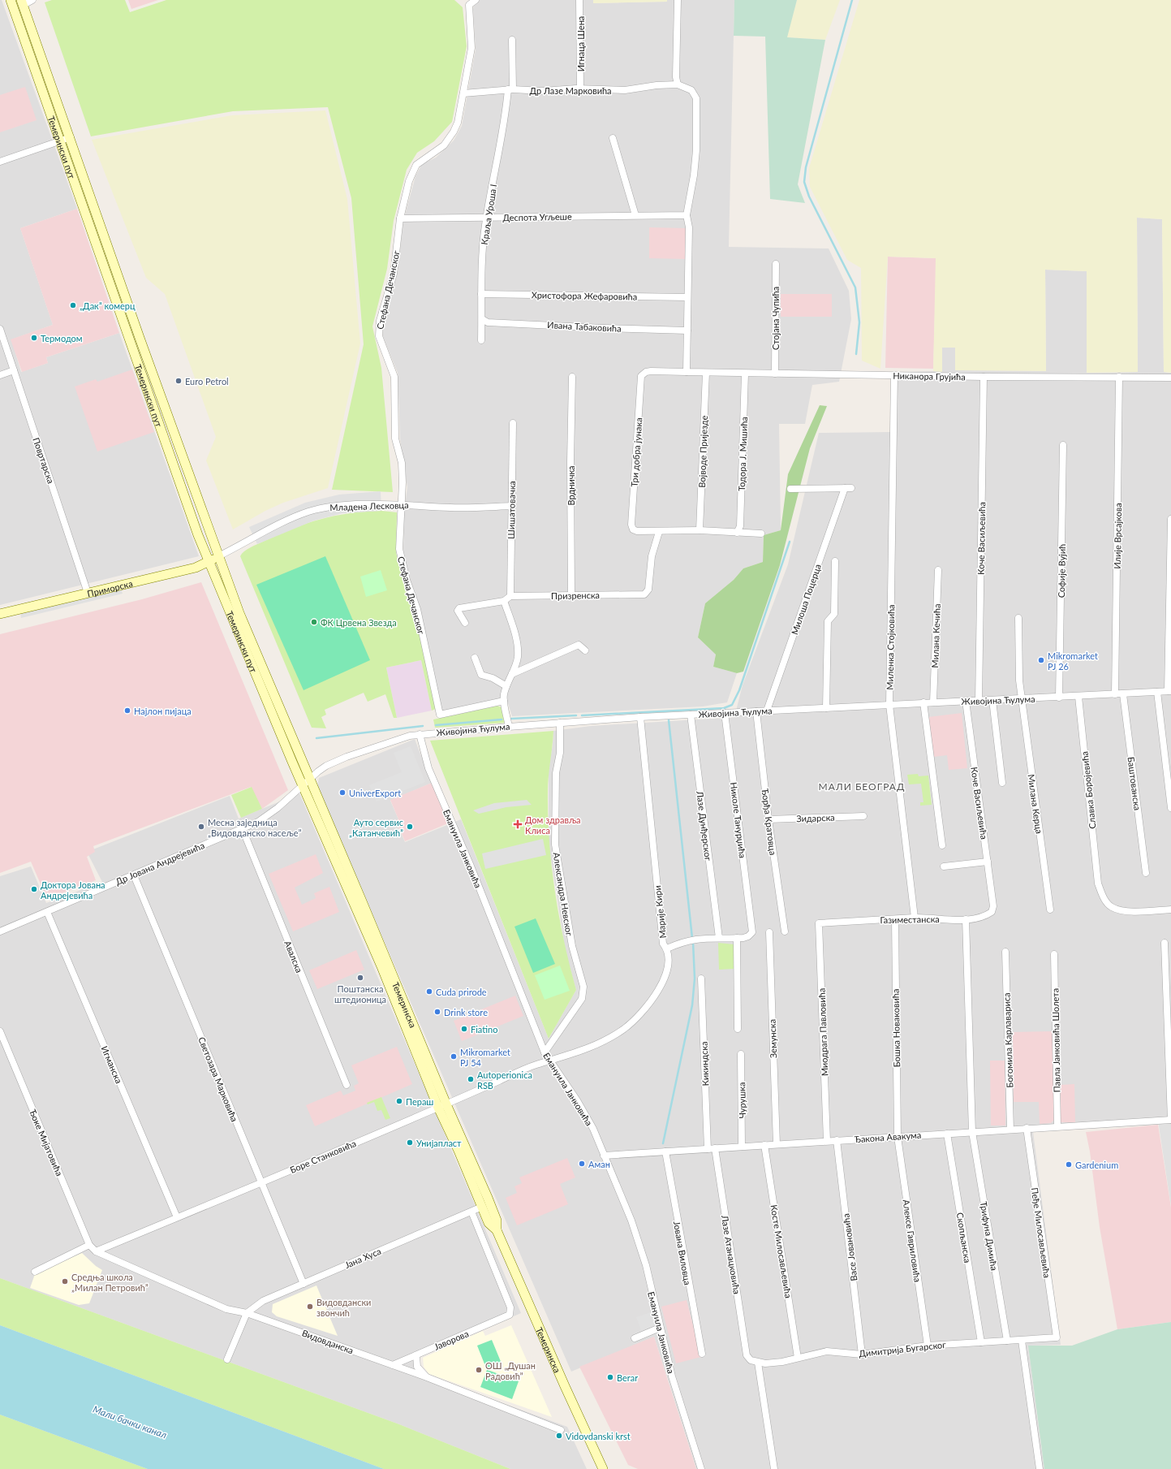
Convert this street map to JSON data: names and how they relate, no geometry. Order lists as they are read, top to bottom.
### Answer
{
  "streets": {
    "main road": ["Темерински пут", "Приморска", "Темеринска"],
    "street": [
      "Игнаца Шена",
      "Др Лазе Марковића",
      "Краља Уроша I",
      "Деспота Угљеше",
      "Стефана Дечанског",
      "Христофора Жефаровића",
      "Стојана Чупића",
      "Ивана Табаковића",
      "Никанора Грујића",
      "Војводе Пријезде",
      "Три добра јунака",
      "Тодора Ј. Мишића",
      "Повртарска",
      "Врдничка",
      "Младена Лесковца",
      "Шишатовачка",
      "Илије Врсајкова",
      "Коче Васиљевића",
      "Софије Вујић",
      "Призренска",
      "Милоша Поцерца",
      "Милана Кечића",
      "Миленка Стојковића",
      "Живојина Ћулума",
      "Баштованска",
      "Славка Боројевића",
      "Милана Керца",
      "Зидарска",
      "Николе Танурџића",
      "Ђорђа Кратовца",
      "Лазе Дунђерског",
      "Емануила Јанковића",
      "Др Јована Андрејевића",
      "Александра Невског",
      "Марије Кири",
      "Газиместанска",
      "Авалска",
      "Бошка Новаковића",
      "Миодрага Павловића",
      "Земунска",
      "Богомила Карлавариса",
      "Павла Јанковића Шолета",
      "Кикиндска",
      "Игманска",
      "Светозара Марковића",
      "Чурушка",
      "Ђакона Авакума",
      "Ђоке Мијатовића",
      "Боре Станковића",
      "Пеђе Милосављевића",
      "Трифуна Димића",
      "Скопљанска",
      "Алексе Гавриловића",
      "Васе Јовановића",
      "Косте Милосављевића",
      "Јована Виловца",
      "Лазе Атанацковића",
      "Јана Хуса",
      "Јаворова",
      "Видовданска",
      "Димитрија Бугарског"
    ]
  },
  "crossings": [
    ["Игнаца Шена", "Др Лазе Марковића"],
    ["Др Лазе Марковића", "Краља Уроша I"],
    ["Др Лазе Марковића", "Стефана Дечанског"],
    ["Темерински пут", "Младена Лесковца"],
    ["Темерински пут", "Приморска"],
    ["Темерински пут", "Живојина Ћулума"],
    ["Темерински пут", "Др Јована Андрејевића"],
    ["Темерински пут", "Темеринска"],
    ["Краља Уроша I", "Деспота Угљеше"],
    ["Краља Уроша I", "Христофора Жефаровића"],
    ["Краља Уроша I", "Ивана Табаковића"],
    ["Деспота Угљеше", "Стефана Дечанског"],
    ["Стефана Дечанског", "Младена Лесковца"],
    ["Стојана Чупића", "Никанора Грујића"],
    ["Никанора Грујића", "Војводе Пријезде"],
    ["Никанора Грујића", "Три добра јунака"],
    ["Никанора Грујића", "Тодора Ј. Мишића"],
    ["Никанора Грујића", "Илије Врсајкова"],
    ["Никанора Грујића", "Коче Васиљевића"],
    ["Никанора Грујића", "Миленка Стојковића"],
    ["Три добра јунака", "Призренска"],
    ["Повртарска", "Приморска"],
    ["Врдничка", "Призренска"],
    ["Младена Лесковца", "Шишатовачка"],
    ["Младена Лесковца", "Приморска"],
    ["Шишатовачка", "Призренска"],
    ["Илије Врсајкова", "Живојина Ћулума"],
    ["Коче Васиљевића", "Живојина Ћулума"],
    ["Коче Васиљевића", "Газиместанска"],
    ["Софије Вујић", "Живојина Ћулума"],
    ["Милоша Поцерца", "Живојина Ћулума"],
    ["Милана Кечића", "Живојина Ћулума"],
    ["Миленка Стојковића", "Живојина Ћулума"],
    ["Миленка Стојковића", "Газиместанска"],
    ["Живојина Ћулума", "Баштованска"],
    ["Живојина Ћулума", "Славка Боројевића"],
    ["Живојина Ћулума", "Милана Керца"],
    ["Живојина Ћулума", "Николе Танурџића"],
    ["Живојина Ћулума", "Ђорђа Кратовца"],
    ["Живојина Ћулума", "Лазе Дунђерског"],
    ["Живојина Ћулума", "Емануила Јанковића"],
    ["Живојина Ћулума", "Др Јована Андрејевића"],
    ["Живојина Ћулума", "Александра Невског"],
    ["Живојина Ћулума", "Марије Кири"],
    ["Живојина Ћулума", "Темеринска"],
    ["Зидарска", "Ђорђа Кратовца"],
    ["Емануила Јанковића", "Александра Невског"],
    ["Емануила Јанковића", "Марије Кири"],
    ["Емануила Јанковића", "Ђакона Авакума"],
    ["Емануила Јанковића", "Боре Станковића"],
    ["Др Јована Андрејевића", "Авалска"],
    ["Др Јована Андрејевића", "Темеринска"],
    ["Др Јована Андрејевића", "Игманска"],
    ["Др Јована Андрејевића", "Светозара Марковића"],
    ["Марије Кири", "Боре Станковића"],
    ["Газиместанска", "Бошка Новаковића"],
    ["Газиместанска", "Миодрага Павловића"],
    ["Газиместанска", "Трифуна Димића"],
    ["Темеринска", "Боре Станковића"],
    ["Темеринска", "Јана Хуса"],
    ["Бошка Новаковића", "Ђакона Авакума"],
    ["Бошка Новаковића", "Алексе Гавриловића"],
    ["Миодрага Павловића", "Ђакона Авакума"],
    ["Земунска", "Ђакона Авакума"],
    ["Богомила Карлавариса", "Ђакона Авакума"],
    ["Павла Јанковића Шолета", "Ђакона Авакума"],
    ["Кикиндска", "Ђакона Авакума"],
    ["Игманска", "Боре Станковића"],
    ["Светозара Марковића", "Боре Станковића"],
    ["Светозара Марковића", "Јана Хуса"],
    ["Чурушка", "Ђакона Авакума"],
    ["Ђакона Авакума", "Пеђе Милосављевића"],
    ["Ђакона Авакума", "Трифуна Димића"],
    ["Ђакона Авакума", "Скопљанска"],
    ["Ђакона Авакума", "Алексе Гавриловића"],
    ["Ђакона Авакума", "Васе Јовановића"],
    ["Ђакона Авакума", "Косте Милосављевића"],
    ["Ђакона Авакума", "Јована Виловца"],
    ["Ђакона Авакума", "Лазе Атанацковића"],
    ["Ђоке Мијатовића", "Боре Станковића"],
    ["Ђоке Мијатовића", "Видовданска"],
    ["Боре Станковића", "Видовданска"],
    ["Пеђе Милосављевића", "Димитрија Бугарског"],
    ["Трифуна Димића", "Димитрија Бугарског"],
    ["Скопљанска", "Димитрија Бугарског"],
    ["Алексе Гавриловића", "Димитрија Бугарског"],
    ["Васе Јовановића", "Димитрија Бугарског"],
    ["Косте Милосављевића", "Димитрија Бугарског"],
    ["Лазе Атанацковића", "Димитрија Бугарског"],
    ["Јана Хуса", "Јаворова"],
    ["Јана Хуса", "Видовданска"],
    ["Јаворова", "Видовданска"]
  ],
  "districts": ["МАЛИ БЕОГРАД"],
  "water": ["Мали бачки канал"],
  "places": {
    "other": [
      "„Дак” комерц",
      "Термодом",
      "Euro Petrol",
      "ФК Црвена Звезда",
      "Mikromarket PJ 26",
      "Најлон пијаца",
      "UniverExport",
      "Месна заједница „Видовданско насеље”",
      "Ауто сервис „Катанчевић”",
      "Доктора Јована Андрејевића",
      "Поштанска штедионица",
      "Cuda prirode",
      "Drink store",
      "Fiatino",
      "Mikromarket PJ 54",
      "Autoperionica RSB",
      "Пераш",
      "Унијапласт",
      "Аман",
      "Gardenium",
      "Средња школа „Милан Петровић”",
      "Видовдански звончић",
      "ОШ „Душан Радовић”",
      "Berar",
      "Vidovdanski krst"
    ],
    "health": ["Дом здравља Клиса"]
  }
}
